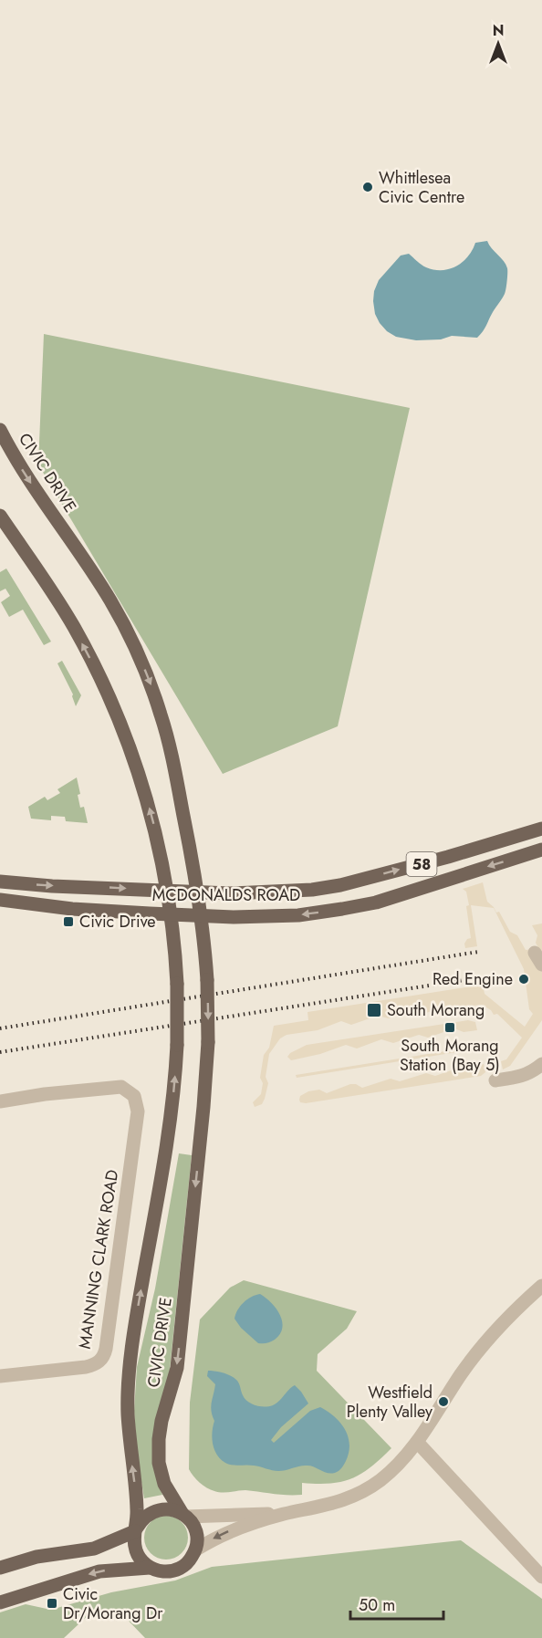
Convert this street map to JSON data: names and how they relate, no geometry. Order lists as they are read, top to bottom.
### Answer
{
  "streets": {
    "main road": ["CIVIC DRIVE", "58", "MCDONALDS ROAD"],
    "street": ["MANNING CLARK ROAD"]
  },
  "crossings": [
    ["CIVIC DRIVE", "MCDONALDS ROAD"]
  ],
  "places": {
    "other": ["Whittlesea Civic Centre", "Red Engine", "Westfield Plenty Valley"],
    "transit": [
      "Civic Drive",
      "South Morang",
      "South Morang Station (Bay 5)",
      "Civic Dr/Morang Dr"
    ]
  },
  "scale_bar": "50 m",
  "north": "top"
}
